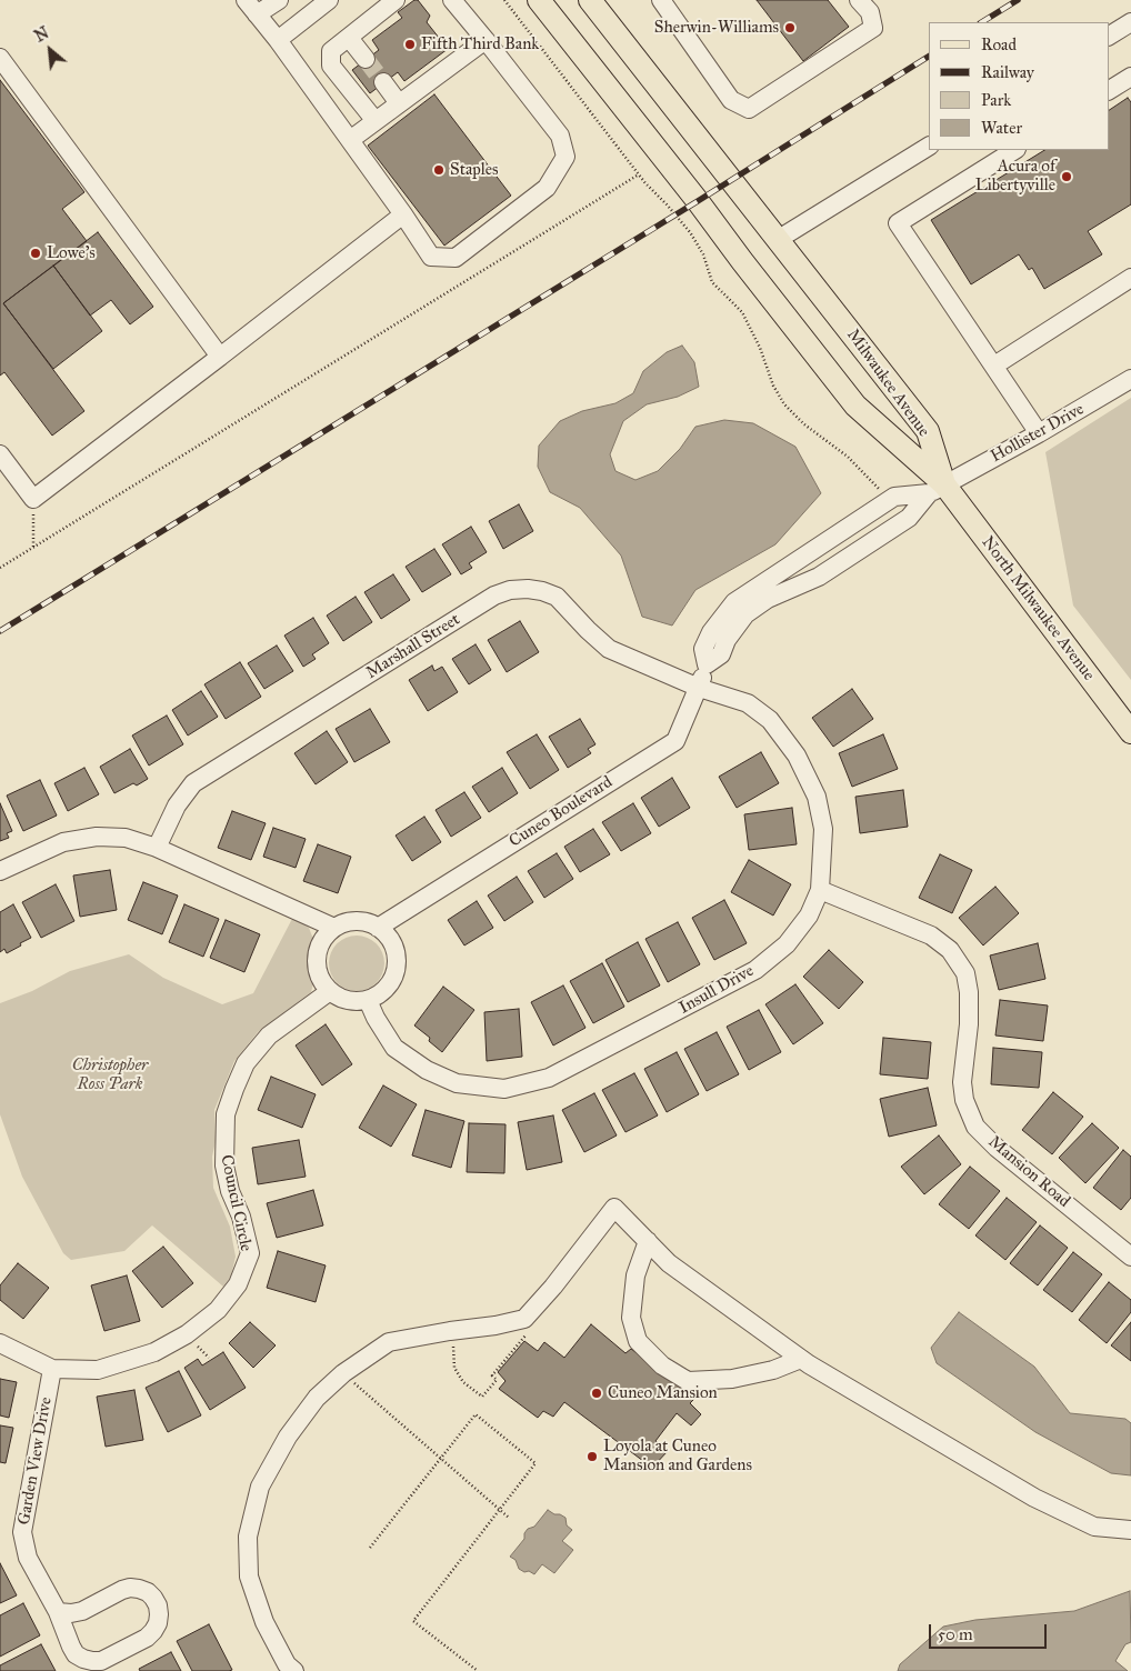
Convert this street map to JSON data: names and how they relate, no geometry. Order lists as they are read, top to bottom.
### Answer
{
  "streets": {
    "main road": ["Milwaukee Avenue", "North Milwaukee Avenue"],
    "street": [
      "Hollister Drive",
      "Marshall Street",
      "Cuneo Boulevard",
      "Insull Drive",
      "Mansion Road",
      "Council Circle",
      "Garden View Drive"
    ]
  },
  "crossings": [
    ["Milwaukee Avenue", "Hollister Drive"],
    ["Milwaukee Avenue", "North Milwaukee Avenue"],
    ["Milwaukee Avenue", "Cuneo Boulevard"],
    ["Hollister Drive", "North Milwaukee Avenue"],
    ["Hollister Drive", "Cuneo Boulevard"],
    ["North Milwaukee Avenue", "Cuneo Boulevard"],
    ["Marshall Street", "Cuneo Boulevard"],
    ["Marshall Street", "Insull Drive"],
    ["Cuneo Boulevard", "Insull Drive"],
    ["Cuneo Boulevard", "Council Circle"],
    ["Insull Drive", "Mansion Road"],
    ["Insull Drive", "Council Circle"],
    ["Council Circle", "Garden View Drive"]
  ],
  "parks": ["Christopher Ross Park"],
  "places": [
    "Sherwin-Williams",
    "Fifth Third Bank",
    "Staples",
    "Acura of Libertyville",
    "Lowe's",
    "Cuneo Mansion",
    "Loyola at Cuneo Mansion and Gardens"
  ],
  "legend": [
    "Road",
    "Railway",
    "Park",
    "Water"
  ],
  "scale_bar": "50 m",
  "north": "top left"
}
